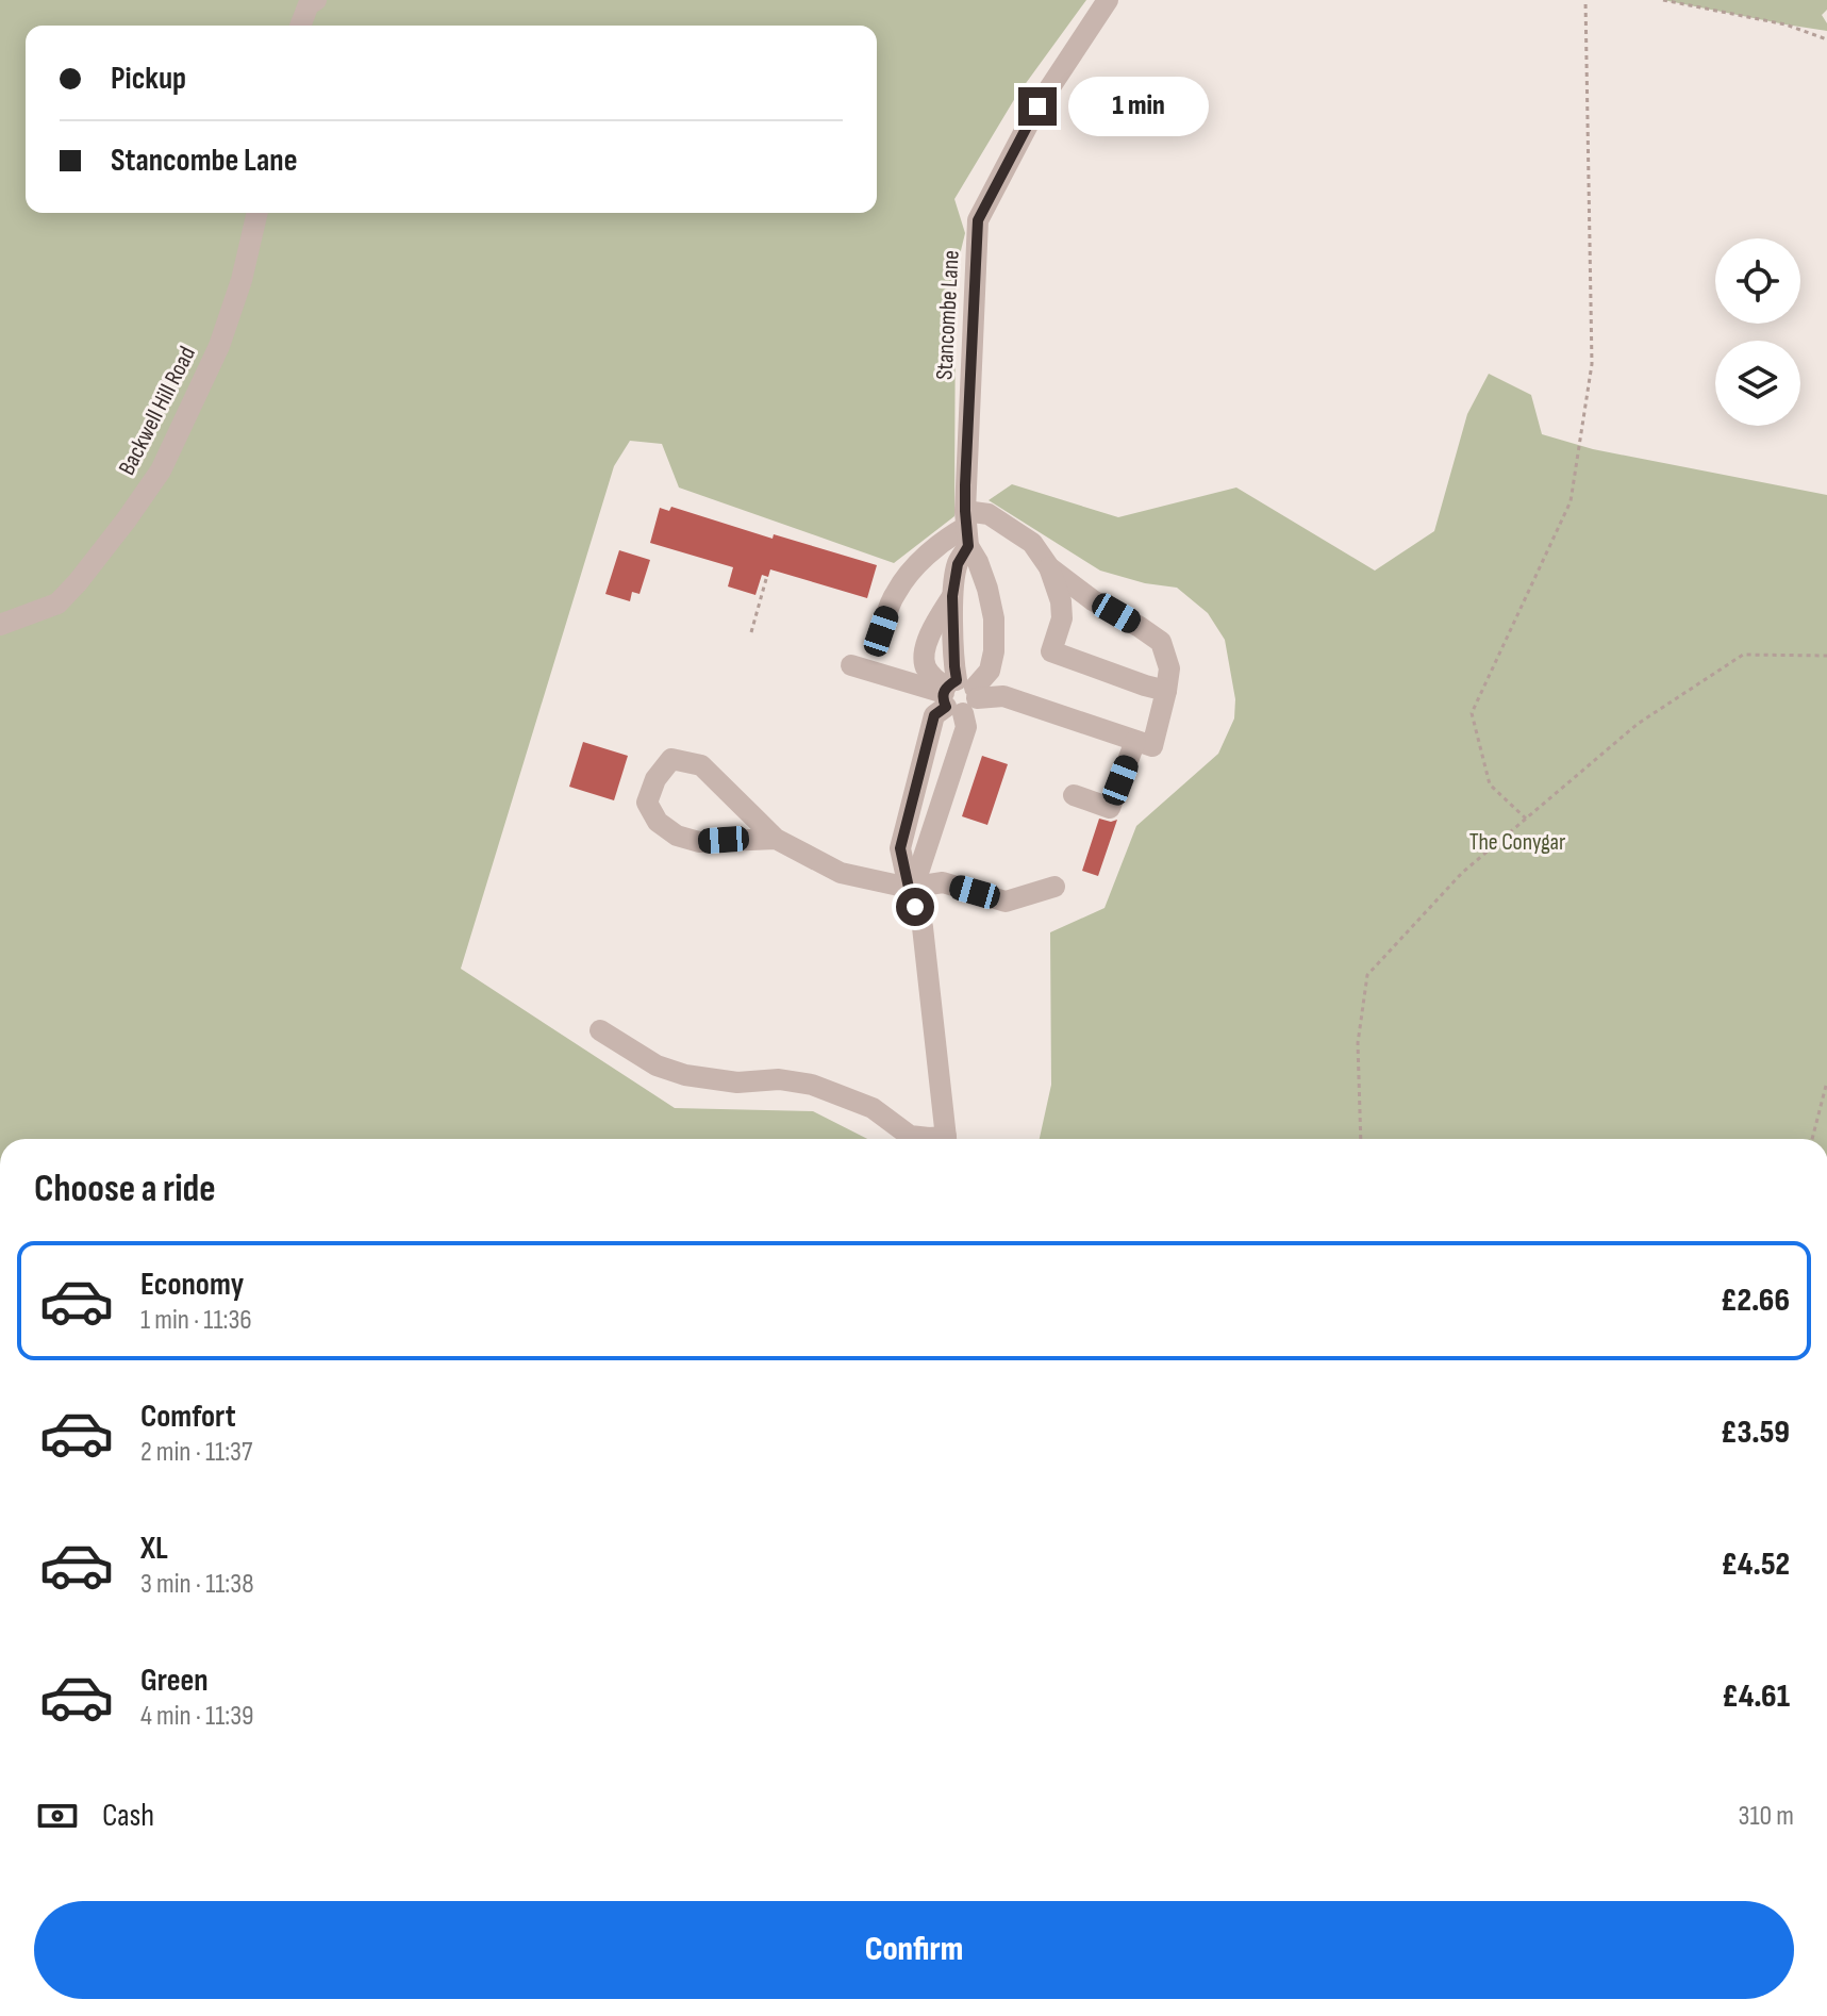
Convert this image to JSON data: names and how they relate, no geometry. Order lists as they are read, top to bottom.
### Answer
{
  "streets": {
    "street": ["Stancombe Lane", "Backwell Hill Road"]
  },
  "parks": ["The Conygar"],
  "page": {
    "banner": ["Pickup", "Stancombe Lane"],
    "bubble": "1 min",
    "heading": "Choose a ride",
    "list": [
      {
        "name": "Economy",
        "note": "1 min · 11:36",
        "value": "£2.66"
      },
      {
        "name": "Comfort",
        "note": "2 min · 11:37",
        "value": "£3.59"
      },
      {
        "name": "XL",
        "note": "3 min · 11:38",
        "value": "£4.52"
      },
      {
        "name": "Green",
        "note": "4 min · 11:39",
        "value": "£4.61"
      }
    ],
    "pay": ["Cash", "310 m"],
    "buttons": "Confirm"
  }
}
